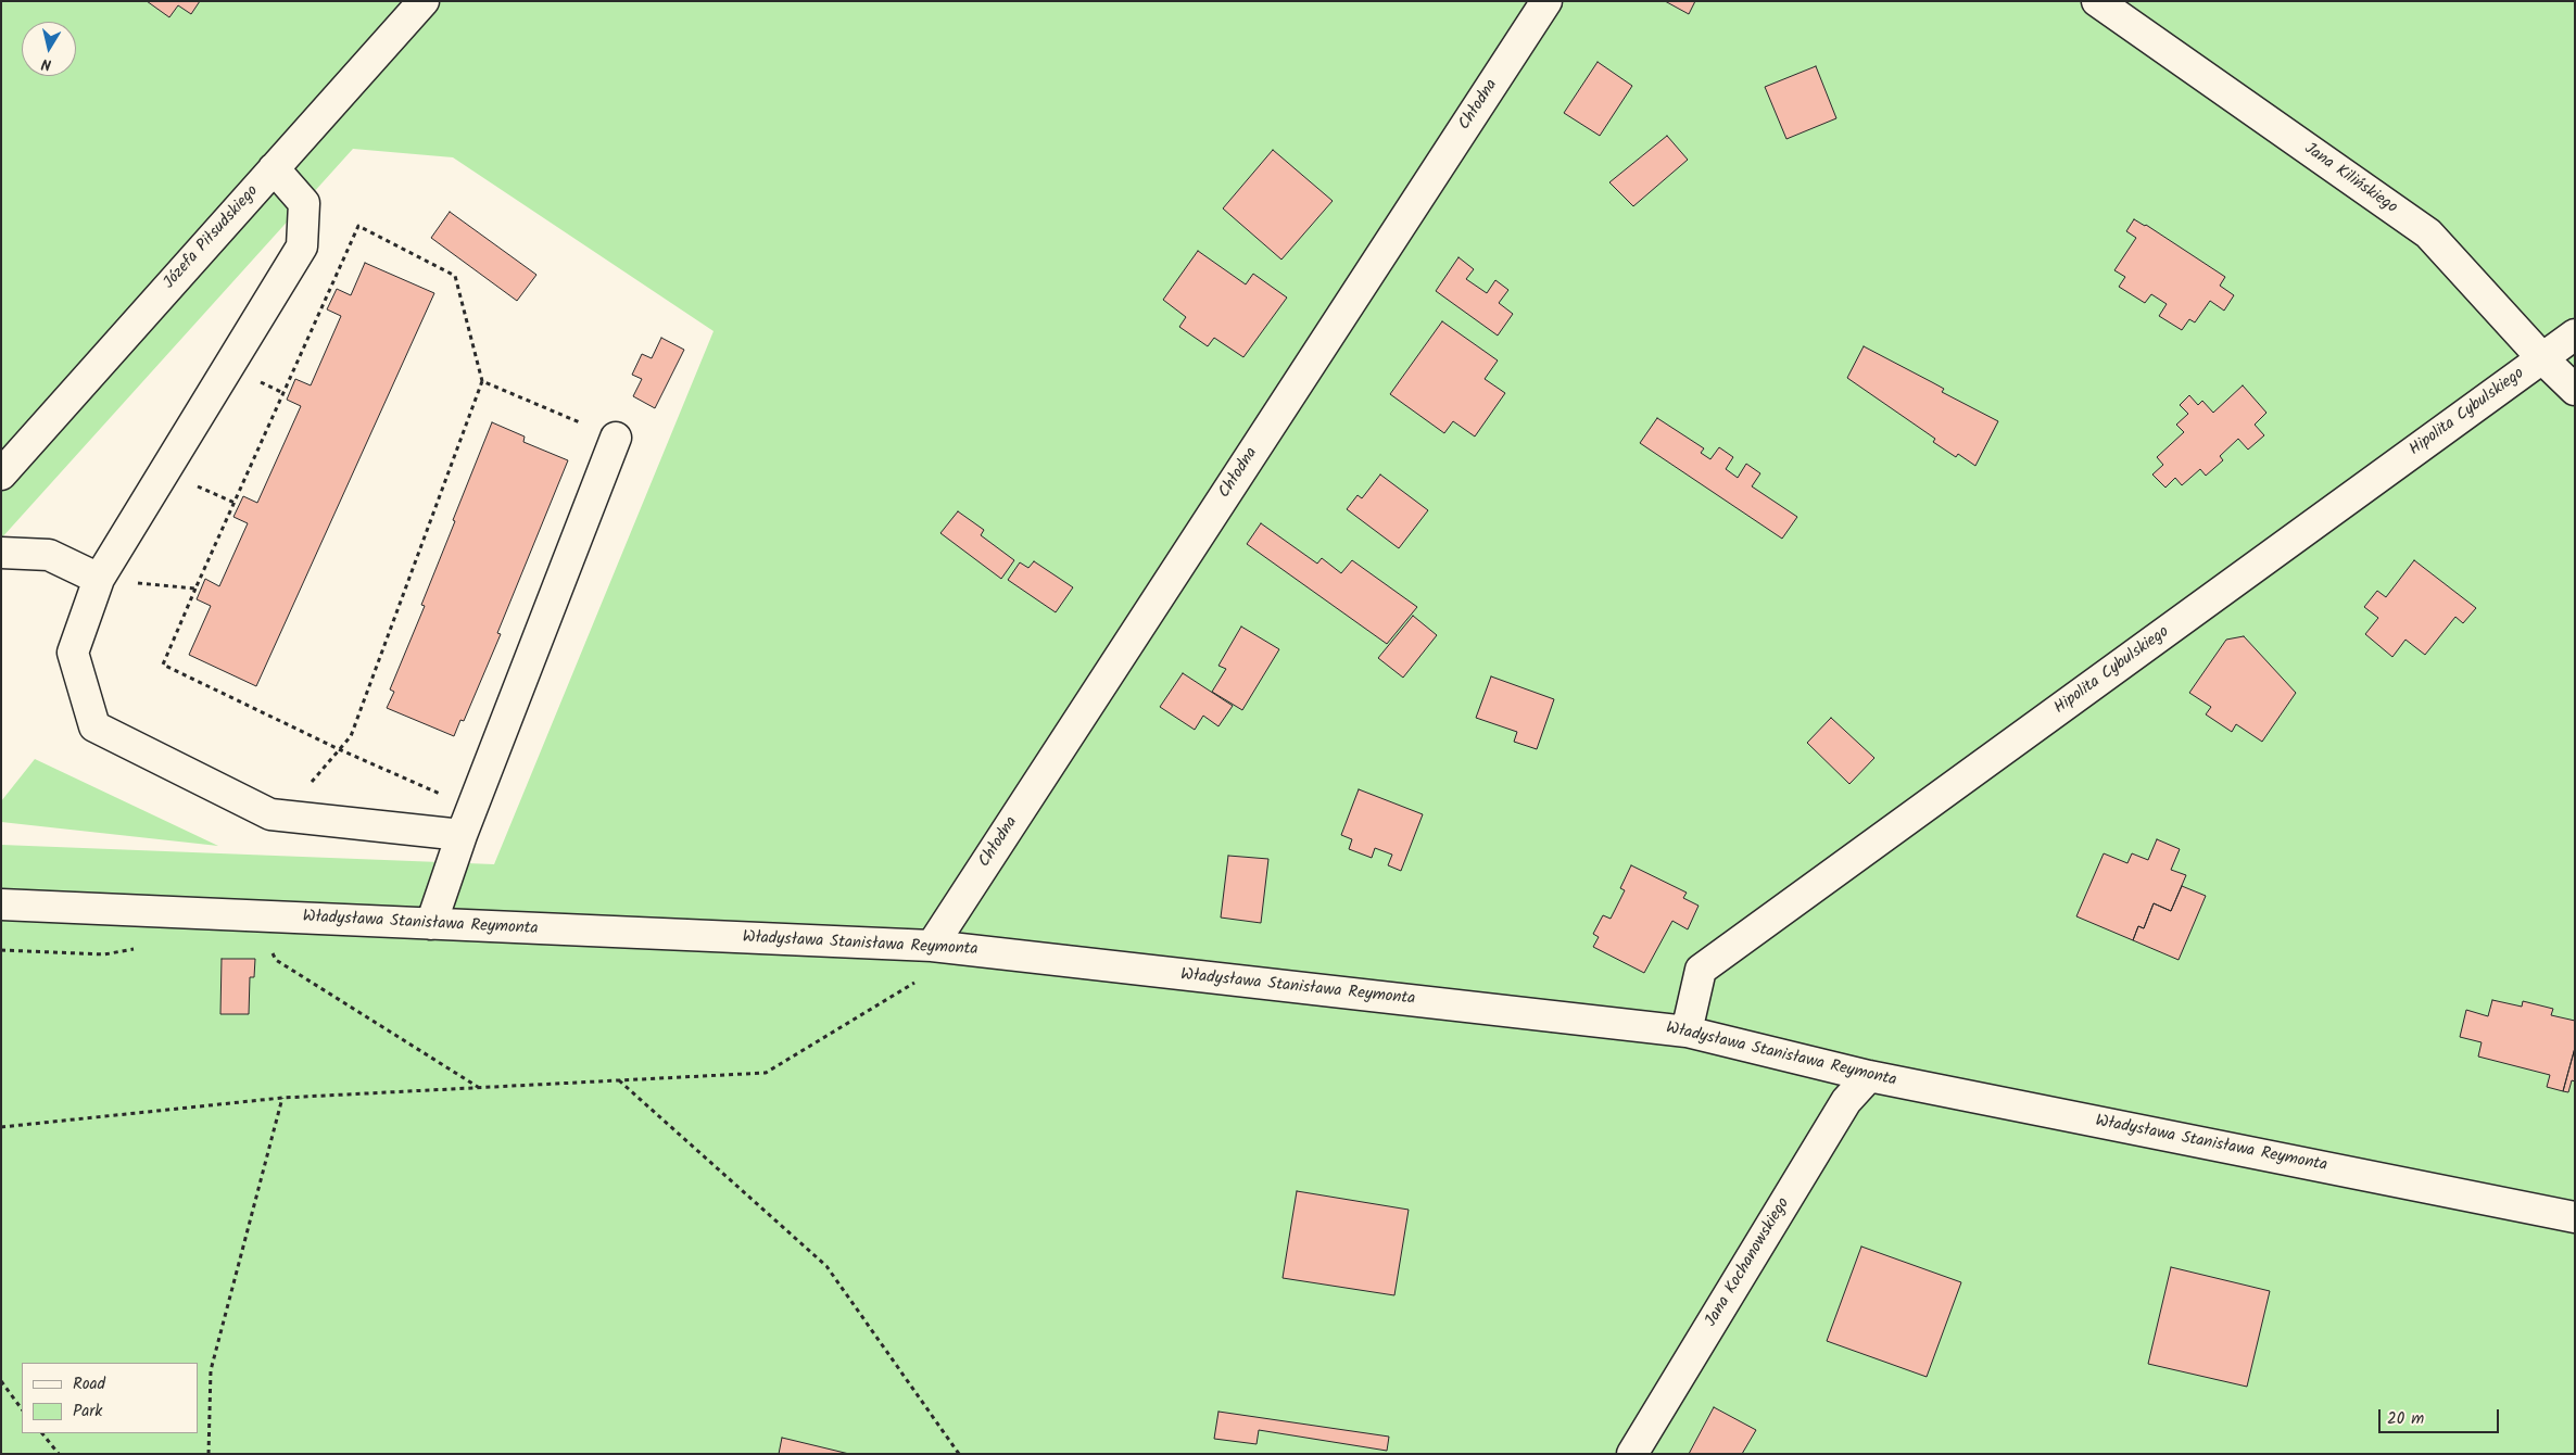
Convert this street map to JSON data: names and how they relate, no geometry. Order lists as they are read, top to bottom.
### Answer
{
  "streets": {
    "street": [
      "Chłodna",
      "Jana Kilińskiego",
      "Józefa Piłsudskiego",
      "Hipolita Cybulskiego",
      "Władysława Stanisława Reymonta",
      "Jana Kochanowskiego"
    ]
  },
  "crossings": [
    ["Chłodna", "Władysława Stanisława Reymonta"],
    ["Jana Kilińskiego", "Hipolita Cybulskiego"],
    ["Hipolita Cybulskiego", "Władysława Stanisława Reymonta"],
    ["Władysława Stanisława Reymonta", "Jana Kochanowskiego"]
  ],
  "legend": ["Road", "Park"],
  "scale_bar": "20 m",
  "north": "bottom"
}
